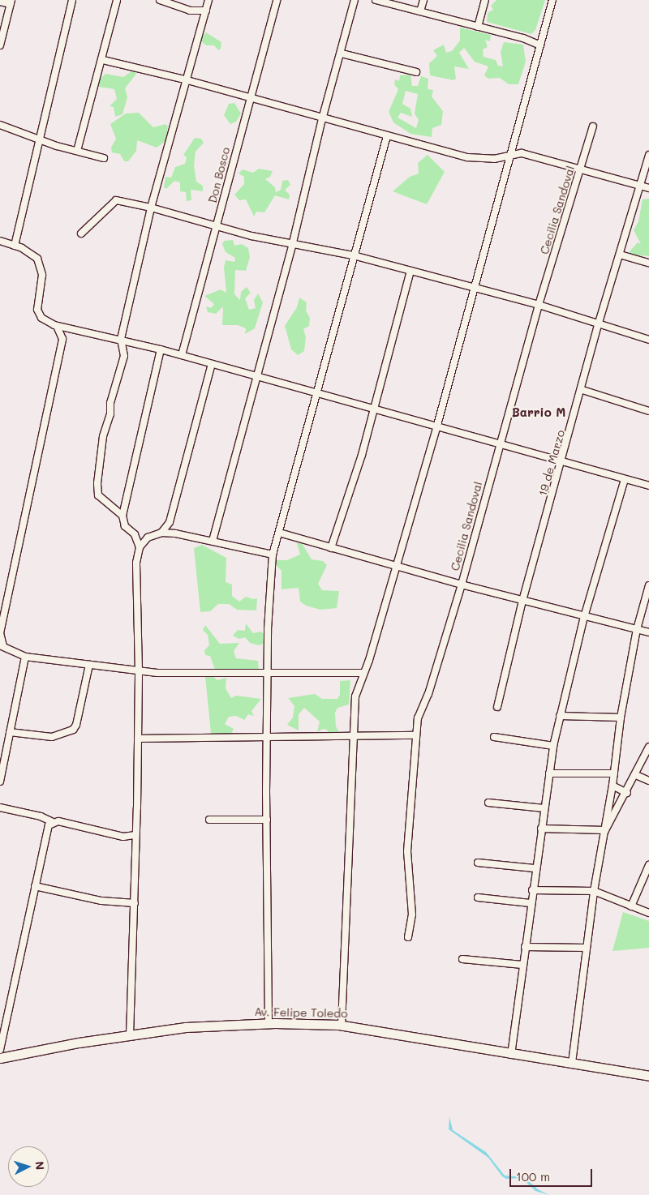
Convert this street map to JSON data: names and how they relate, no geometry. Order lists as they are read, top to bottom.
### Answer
{
  "streets": {
    "main road": ["Av. Felipe Toledo"],
    "street": ["Don Bosco", "Cecilia Sandoval", "19 de Marzo"]
  },
  "districts": ["Barrio M"],
  "scale_bar": "100 m",
  "north": "right"
}
